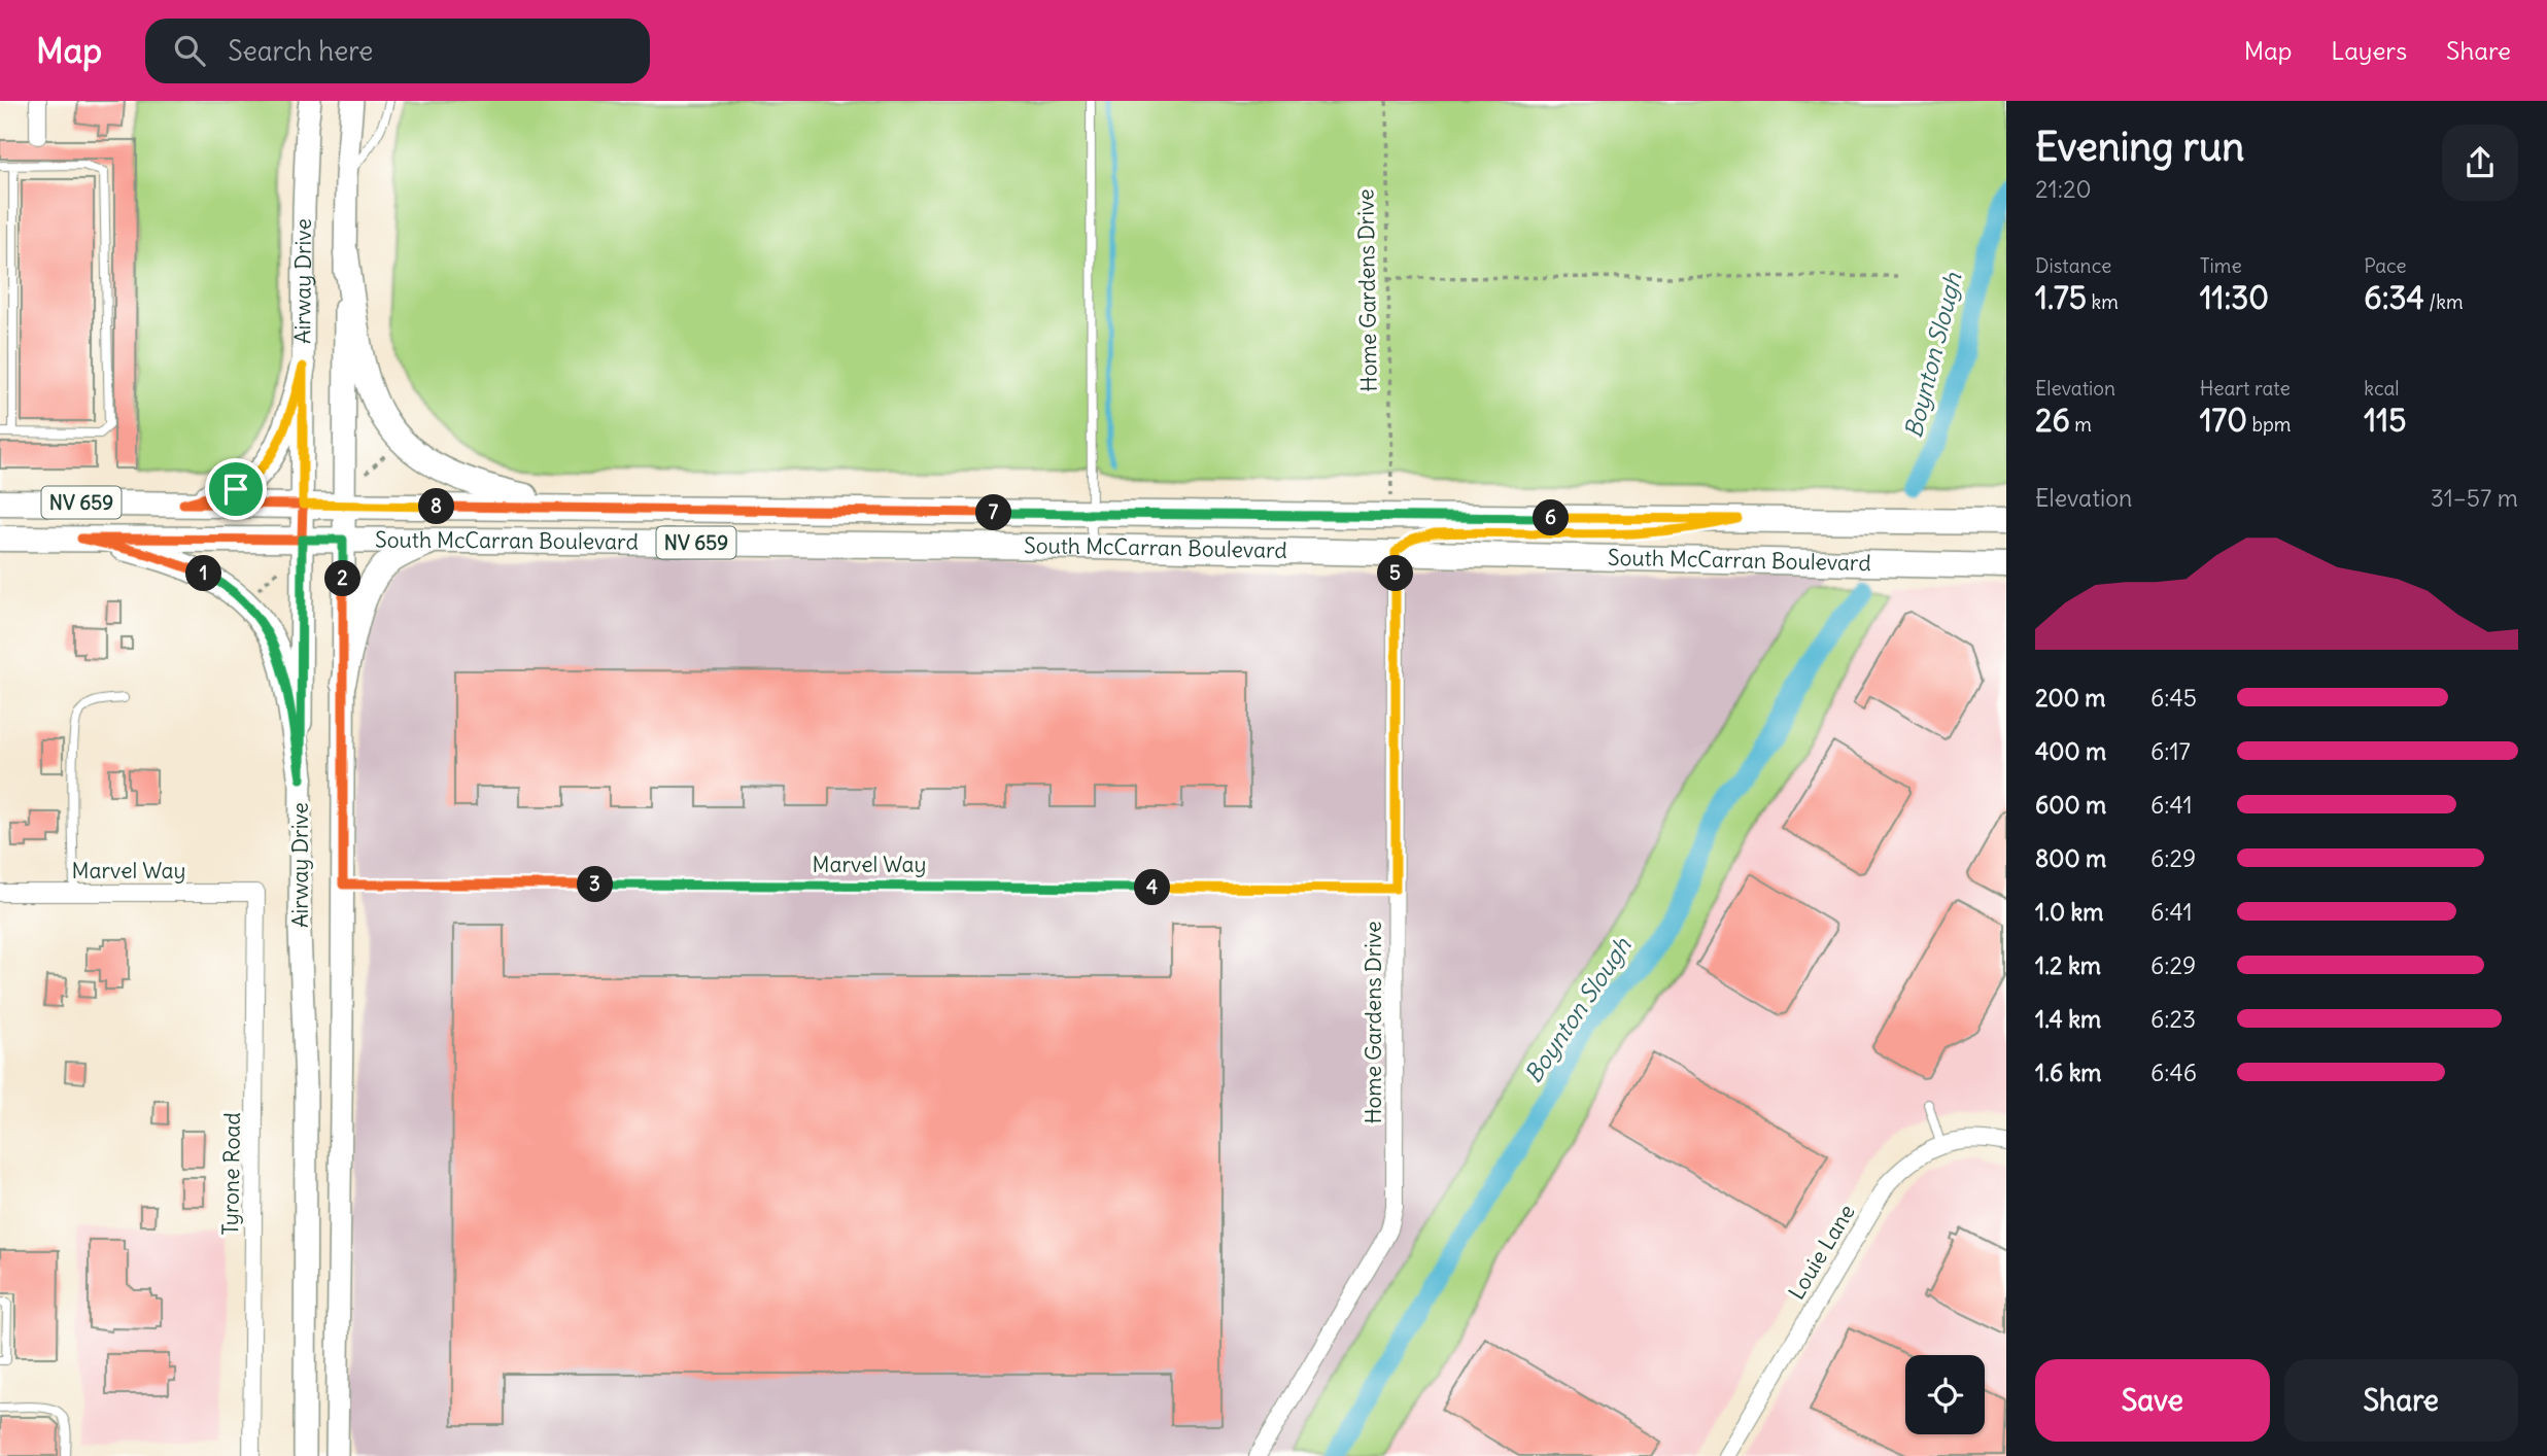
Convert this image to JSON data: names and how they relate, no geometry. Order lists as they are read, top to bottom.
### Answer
{
  "streets": {
    "main road": ["Airway Drive", "NV 659", "South McCarran Boulevard"],
    "street": [
      "Home Gardens Drive",
      "Marvel Way",
      "Tyrone Road",
      "Louie Lane"
    ]
  },
  "crossings": [
    ["Airway Drive", "South McCarran Boulevard"],
    ["Airway Drive", "Marvel Way"],
    ["Home Gardens Drive", "South McCarran Boulevard"],
    ["Home Gardens Drive", "Marvel Way"],
    ["Marvel Way", "Tyrone Road"]
  ],
  "water": ["Boynton Slough"],
  "page": {
    "header": "Map",
    "search": "Search here",
    "nav": ["Map", "Layers", "Share"],
    "heading": ["Evening run", "21:20"],
    "stats": [
      ["Distance", "1.75 km"],
      ["Time", "11:30"],
      ["Pace", "6:34 /km"],
      ["Elevation", "26 m"],
      ["Heart rate", "170 bpm"],
      ["kcal", "115"]
    ],
    "chart": ["Elevation", "31–57 m"],
    "pins": [
      "8",
      "7",
      "6",
      "1",
      "5",
      "2",
      "3",
      "4"
    ],
    "list": [
      {
        "name": "200 m",
        "note": "6:45"
      },
      {
        "name": "400 m",
        "note": "6:17"
      },
      {
        "name": "600 m",
        "note": "6:41"
      },
      {
        "name": "800 m",
        "note": "6:29"
      },
      {
        "name": "1.0 km",
        "note": "6:41"
      },
      {
        "name": "1.2 km",
        "note": "6:29"
      },
      {
        "name": "1.4 km",
        "note": "6:23"
      },
      {
        "name": "1.6 km",
        "note": "6:46"
      }
    ],
    "buttons": ["Save", "Share"]
  }
}
